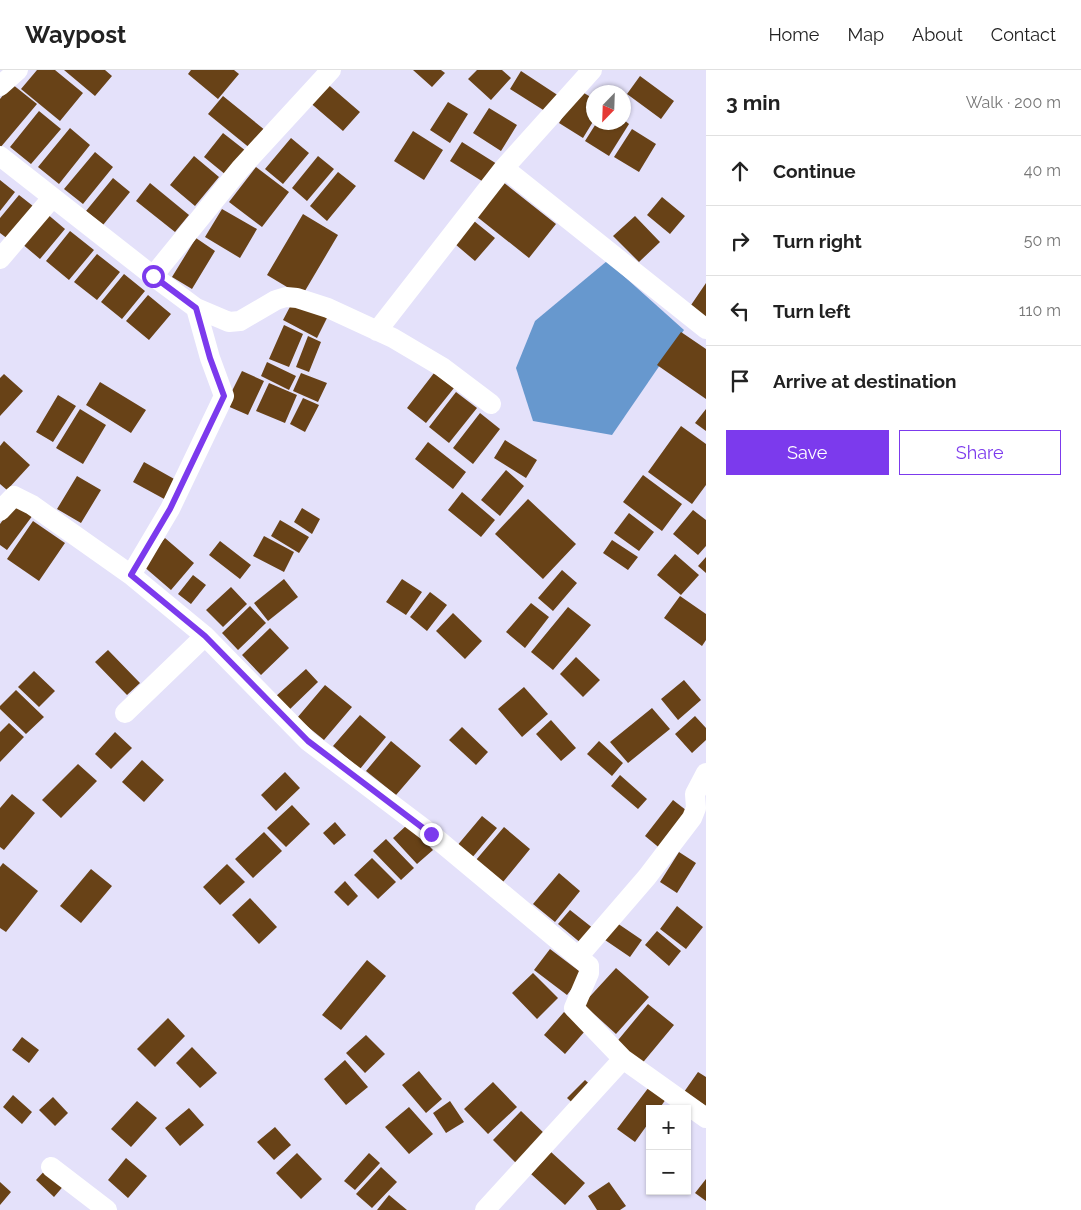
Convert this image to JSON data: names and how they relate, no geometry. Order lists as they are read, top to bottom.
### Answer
{
  "north": "bottom left",
  "page": {
    "header": "Waypost",
    "nav": [
      "Home",
      "Map",
      "About",
      "Contact"
    ],
    "heading": ["3 min", "Walk · 200 m"],
    "list": [
      ["Continue", "40 m"],
      ["Turn right", "50 m"],
      ["Turn left", "110 m"],
      "Arrive at destination"
    ],
    "buttons": ["Save", "Share"],
    "map_buttons": ["+", "−"]
  }
}
